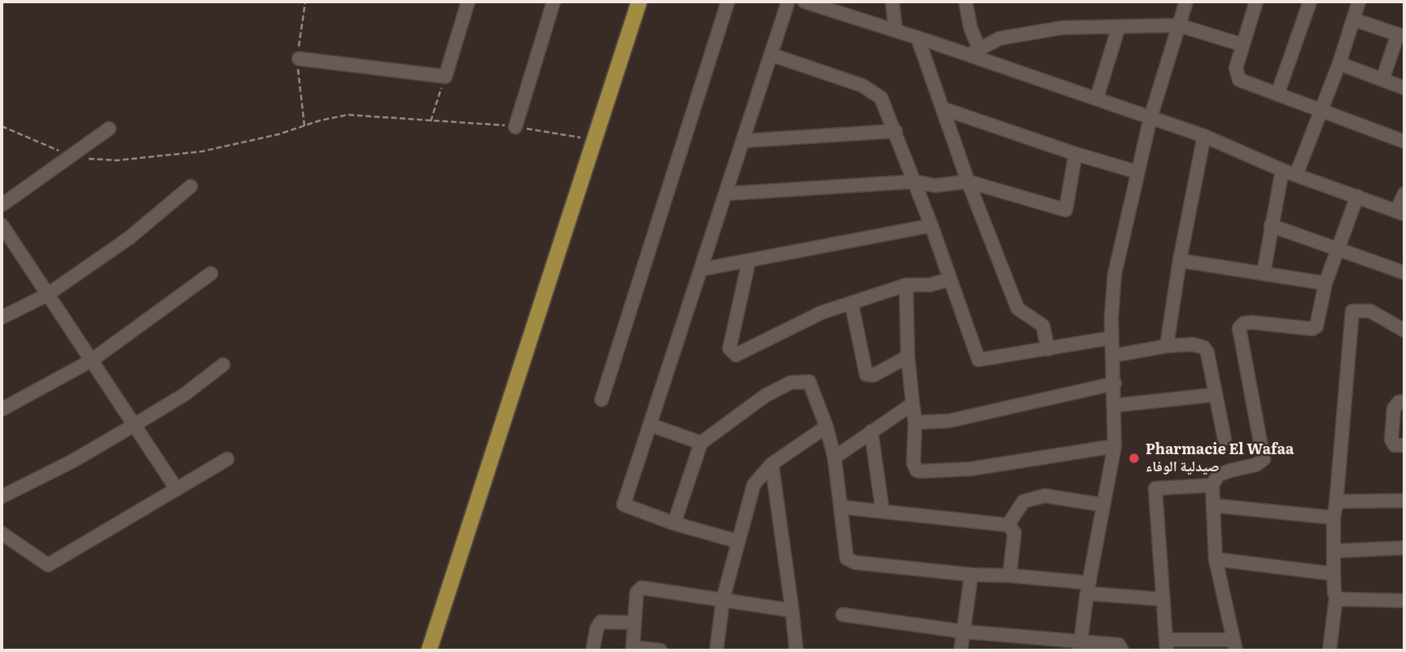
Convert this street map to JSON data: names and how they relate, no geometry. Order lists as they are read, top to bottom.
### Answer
{
  "places": ["Pharmacie El Wafaa صيدلية الوفاء"]
}
